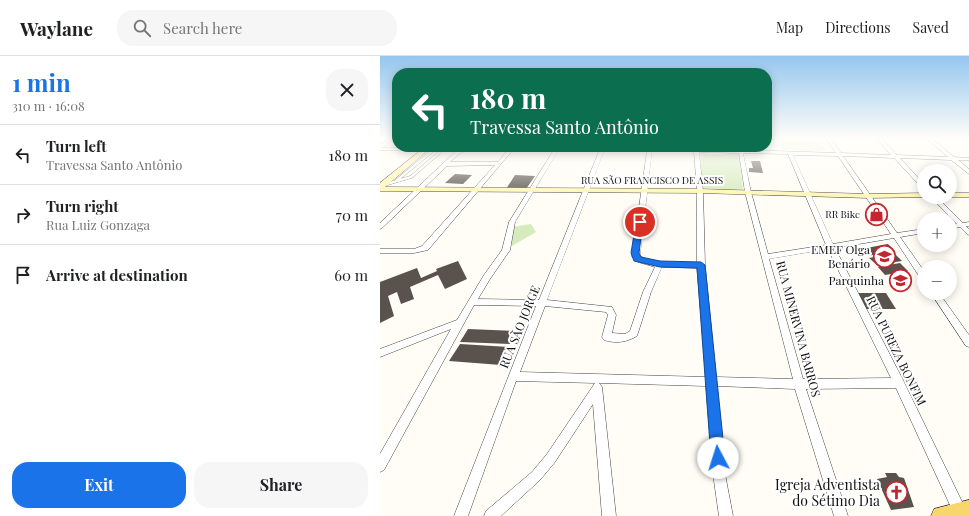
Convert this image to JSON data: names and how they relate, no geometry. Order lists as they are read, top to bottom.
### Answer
{
  "streets": {
    "street": [
      "RUA SÃO FRANCISCO DE ASSIS",
      "RUA SÃO JORGE",
      "RUA MINERVINA BARROS",
      "RUA PUREZA BONFIM"
    ]
  },
  "crossings": [
    ["RUA SÃO FRANCISCO DE ASSIS", "RUA SÃO JORGE"],
    ["RUA SÃO FRANCISCO DE ASSIS", "RUA MINERVINA BARROS"],
    ["RUA SÃO FRANCISCO DE ASSIS", "RUA PUREZA BONFIM"]
  ],
  "places": {
    "shop": ["RR Bike"],
    "school or university": ["EMEF Olga Benário", "Parquinha"],
    "church": ["Igreja Adventista do Sétimo Dia"]
  },
  "page": {
    "header": "Waylane",
    "search": "Search here",
    "nav": ["Map", "Directions", "Saved"],
    "heading": ["1 min", "310 m · 16:08"],
    "turn": ["180 m", "Travessa Santo Antônio"],
    "list": [
      {
        "name": "Turn left",
        "note": "Travessa Santo Antônio",
        "value": "180 m"
      },
      {
        "name": "Turn right",
        "note": "Rua Luiz Gonzaga",
        "value": "70 m"
      },
      {
        "name": "Arrive at destination",
        "value": "60 m"
      }
    ],
    "map_buttons": ["+", "−"],
    "buttons": ["Exit", "Share"]
  }
}
